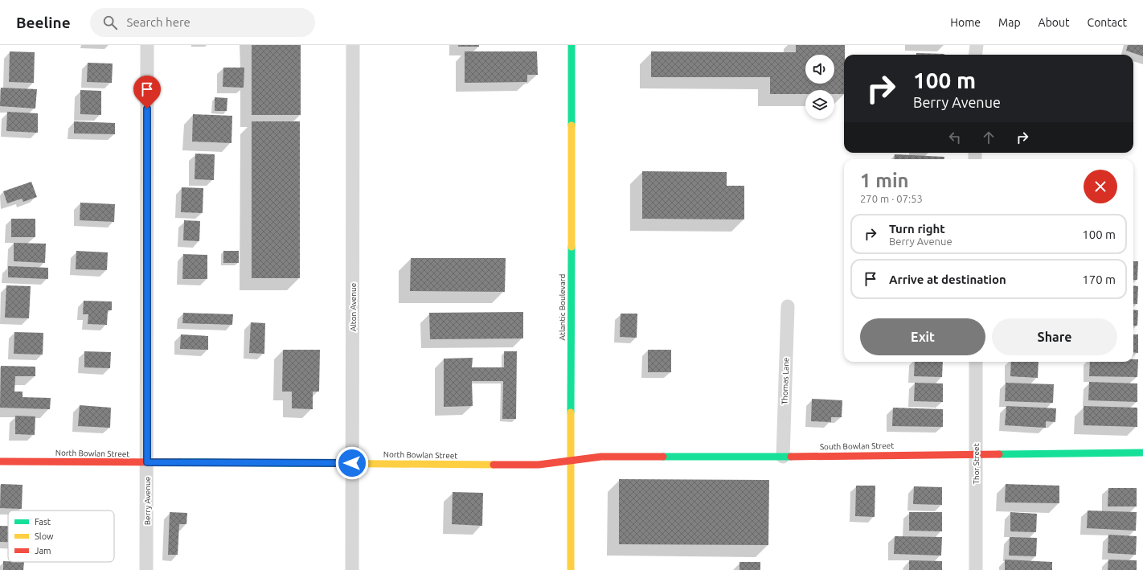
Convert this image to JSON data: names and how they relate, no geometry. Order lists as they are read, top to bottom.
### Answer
{
  "streets": {
    "street": [
      "Alton Avenue",
      "Atlantic Boulevard",
      "Thomas Lane",
      "South Bowlan Street",
      "North Bowlan Street",
      "Thor Street",
      "Berry Avenue"
    ]
  },
  "crossings": [
    ["Alton Avenue", "North Bowlan Street"],
    ["Atlantic Boulevard", "South Bowlan Street"],
    ["Atlantic Boulevard", "North Bowlan Street"],
    ["Thomas Lane", "South Bowlan Street"],
    ["South Bowlan Street", "North Bowlan Street"],
    ["South Bowlan Street", "Thor Street"],
    ["North Bowlan Street", "Berry Avenue"]
  ],
  "legend": ["Fast", "Slow", "Jam"],
  "page": {
    "header": "Beeline",
    "search": "Search here",
    "nav": [
      "Home",
      "Map",
      "About",
      "Contact"
    ],
    "turn": ["100 m", "Berry Avenue"],
    "heading": ["1 min", "270 m · 07:53"],
    "list": [
      {
        "name": "Turn right",
        "note": "Berry Avenue",
        "value": "100 m"
      },
      {
        "name": "Arrive at destination",
        "value": "170 m"
      }
    ],
    "buttons": ["Exit", "Share"]
  }
}
